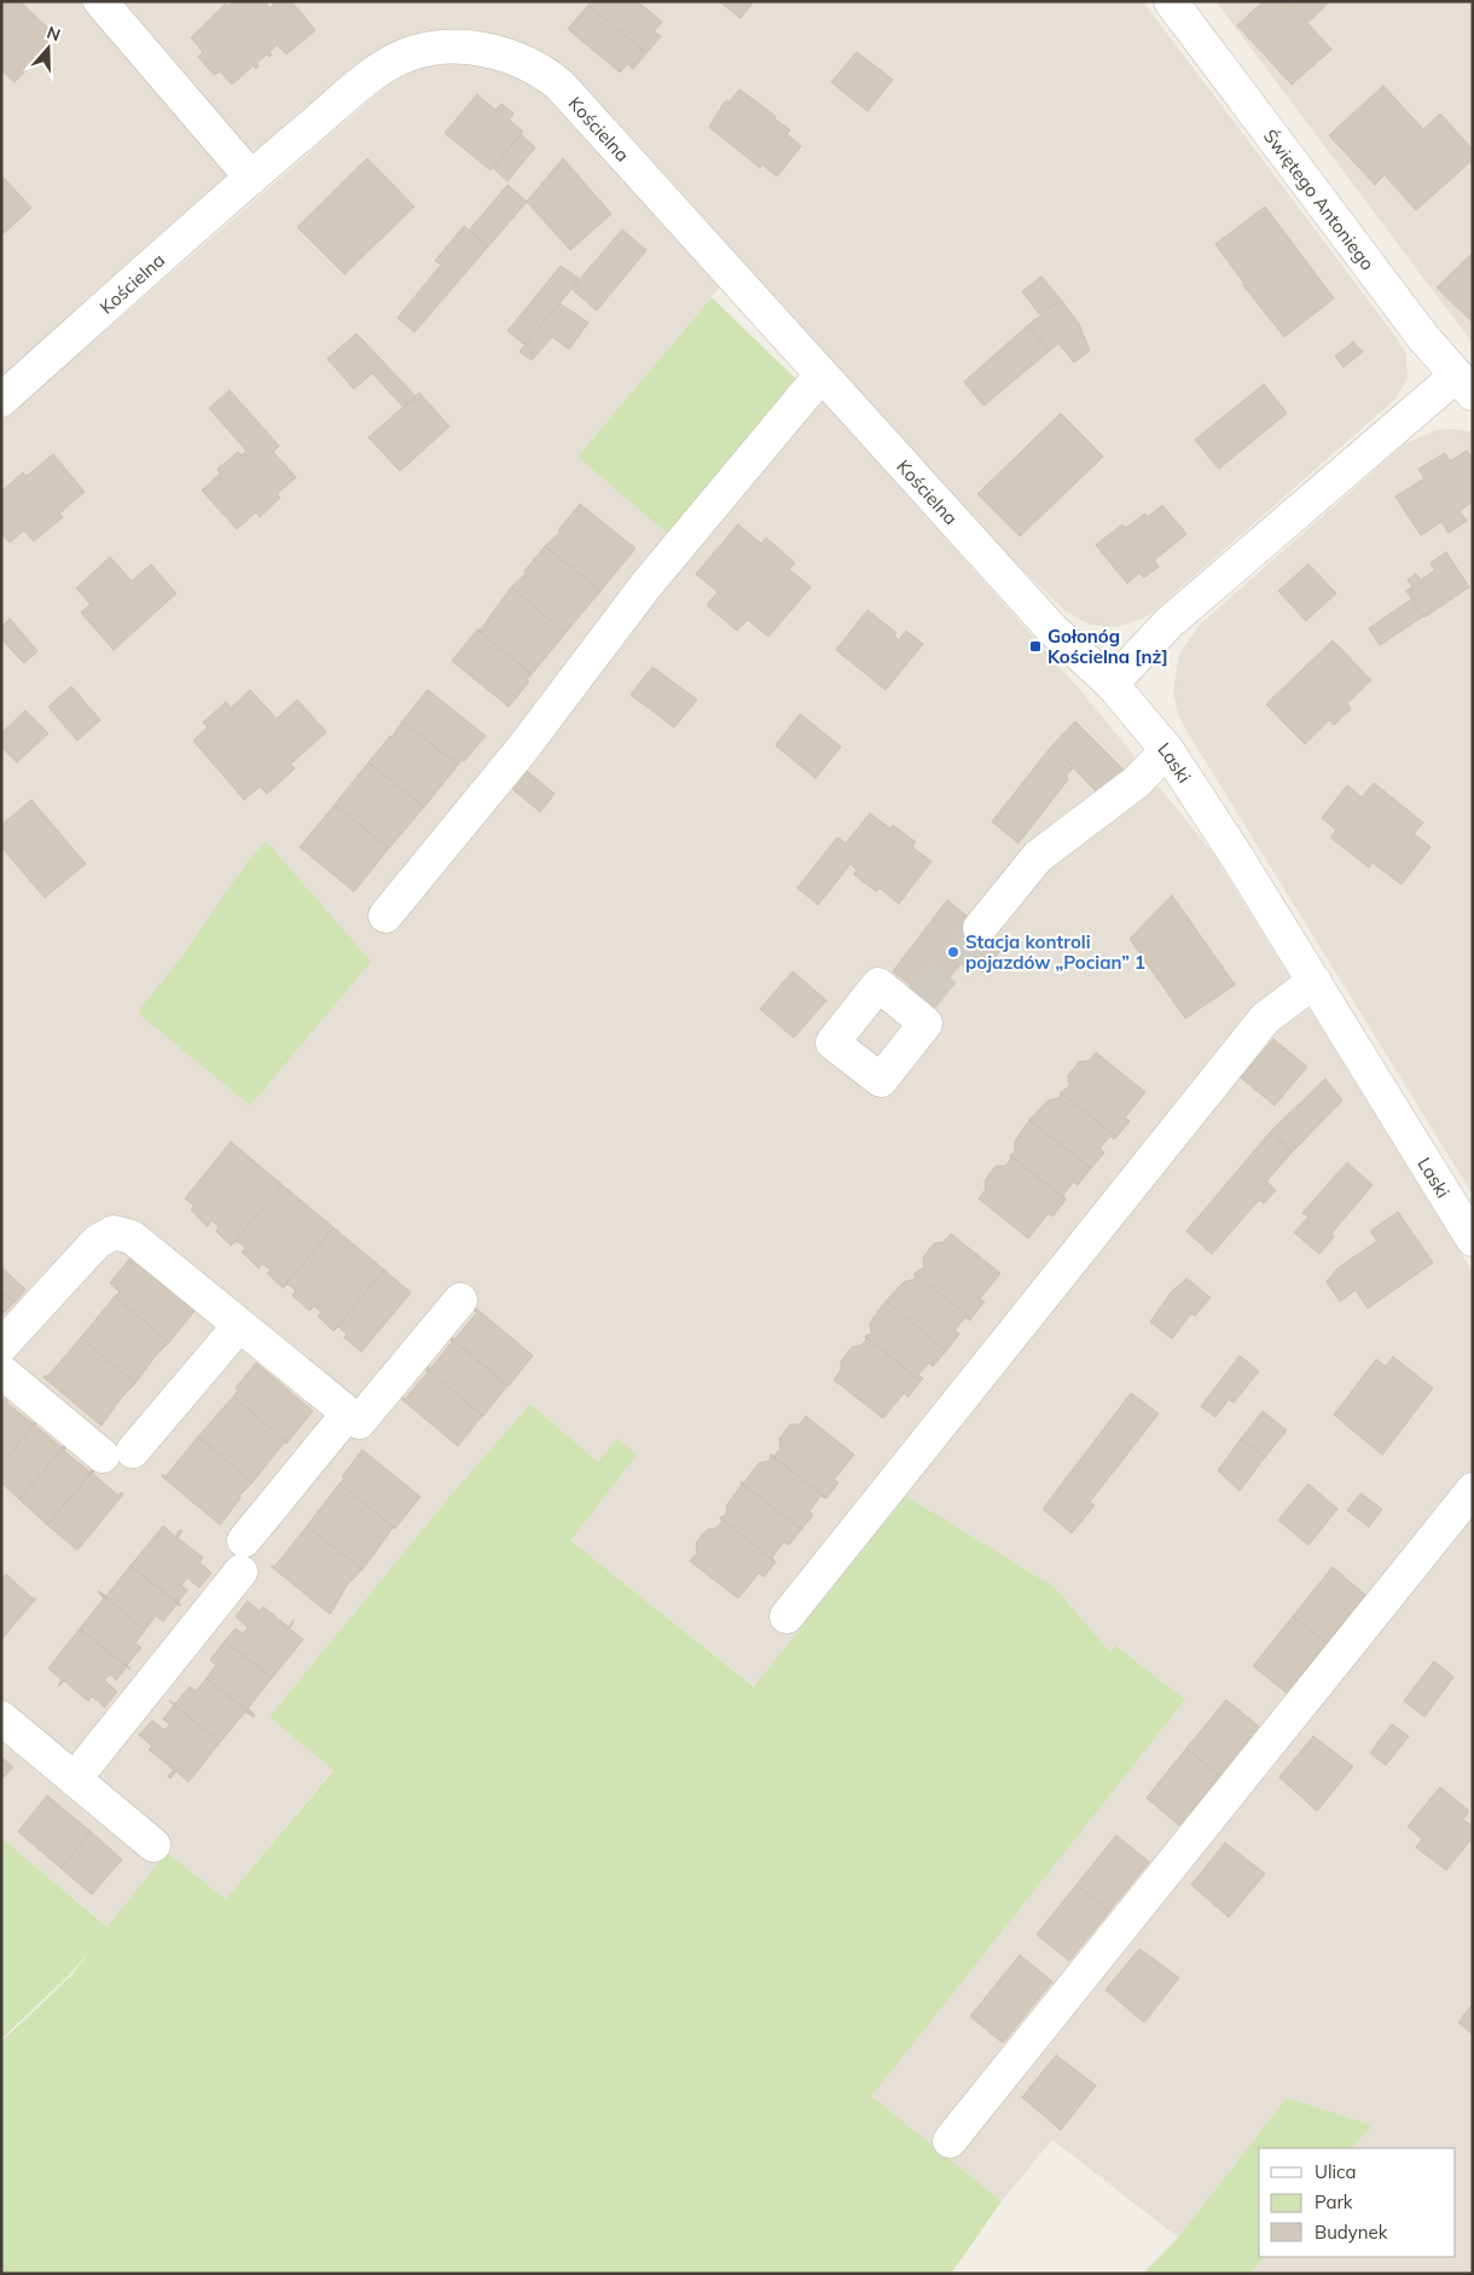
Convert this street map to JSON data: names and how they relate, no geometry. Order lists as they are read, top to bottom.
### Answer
{
  "streets": {
    "street": ["Kościelna", "Świętego Antoniego", "Laski"]
  },
  "crossings": [
    ["Kościelna", "Laski"]
  ],
  "places": {
    "transit": ["Gołonóg Kościelna [nż]"],
    "other": ["Stacja kontroli pojazdów „Pocian” 1"]
  },
  "legend": ["Ulica", "Park", "Budynek"],
  "north": "top"
}
